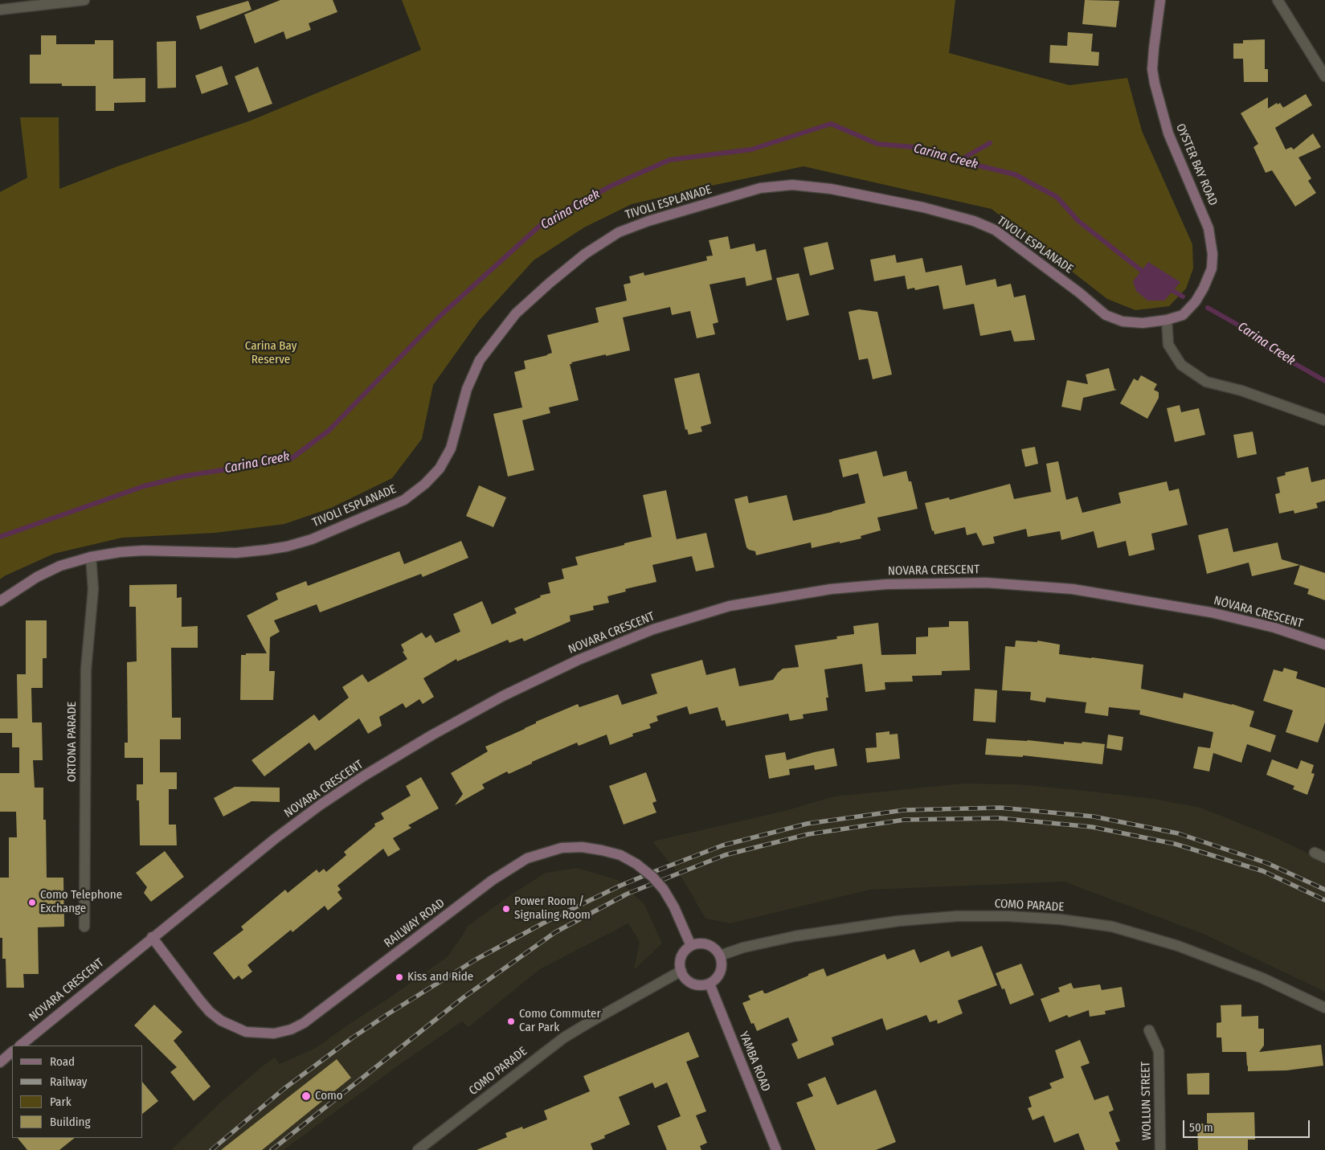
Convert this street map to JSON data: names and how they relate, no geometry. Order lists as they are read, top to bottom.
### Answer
{
  "streets": {
    "street": [
      "OYSTER BAY ROAD",
      "TIVOLI ESPLANADE",
      "NOVARA CRESCENT",
      "ORTONA PARADE",
      "COMO PARADE",
      "RAILWAY ROAD",
      "YAMBA ROAD",
      "WOLLUN STREET"
    ]
  },
  "crossings": [
    ["OYSTER BAY ROAD", "TIVOLI ESPLANADE"],
    ["TIVOLI ESPLANADE", "ORTONA PARADE"],
    ["NOVARA CRESCENT", "RAILWAY ROAD"],
    ["COMO PARADE", "RAILWAY ROAD"],
    ["COMO PARADE", "YAMBA ROAD"],
    ["RAILWAY ROAD", "YAMBA ROAD"]
  ],
  "water": ["Carina Creek"],
  "parks": ["Carina Bay Reserve"],
  "places": [
    "Como Telephone Exchange",
    "Power Room / Signaling Room",
    "Kiss and Ride",
    "Como Commuter Car Park",
    "Como"
  ],
  "legend": [
    "Road",
    "Railway",
    "Park",
    "Building"
  ],
  "scale_bar": "50 m"
}
